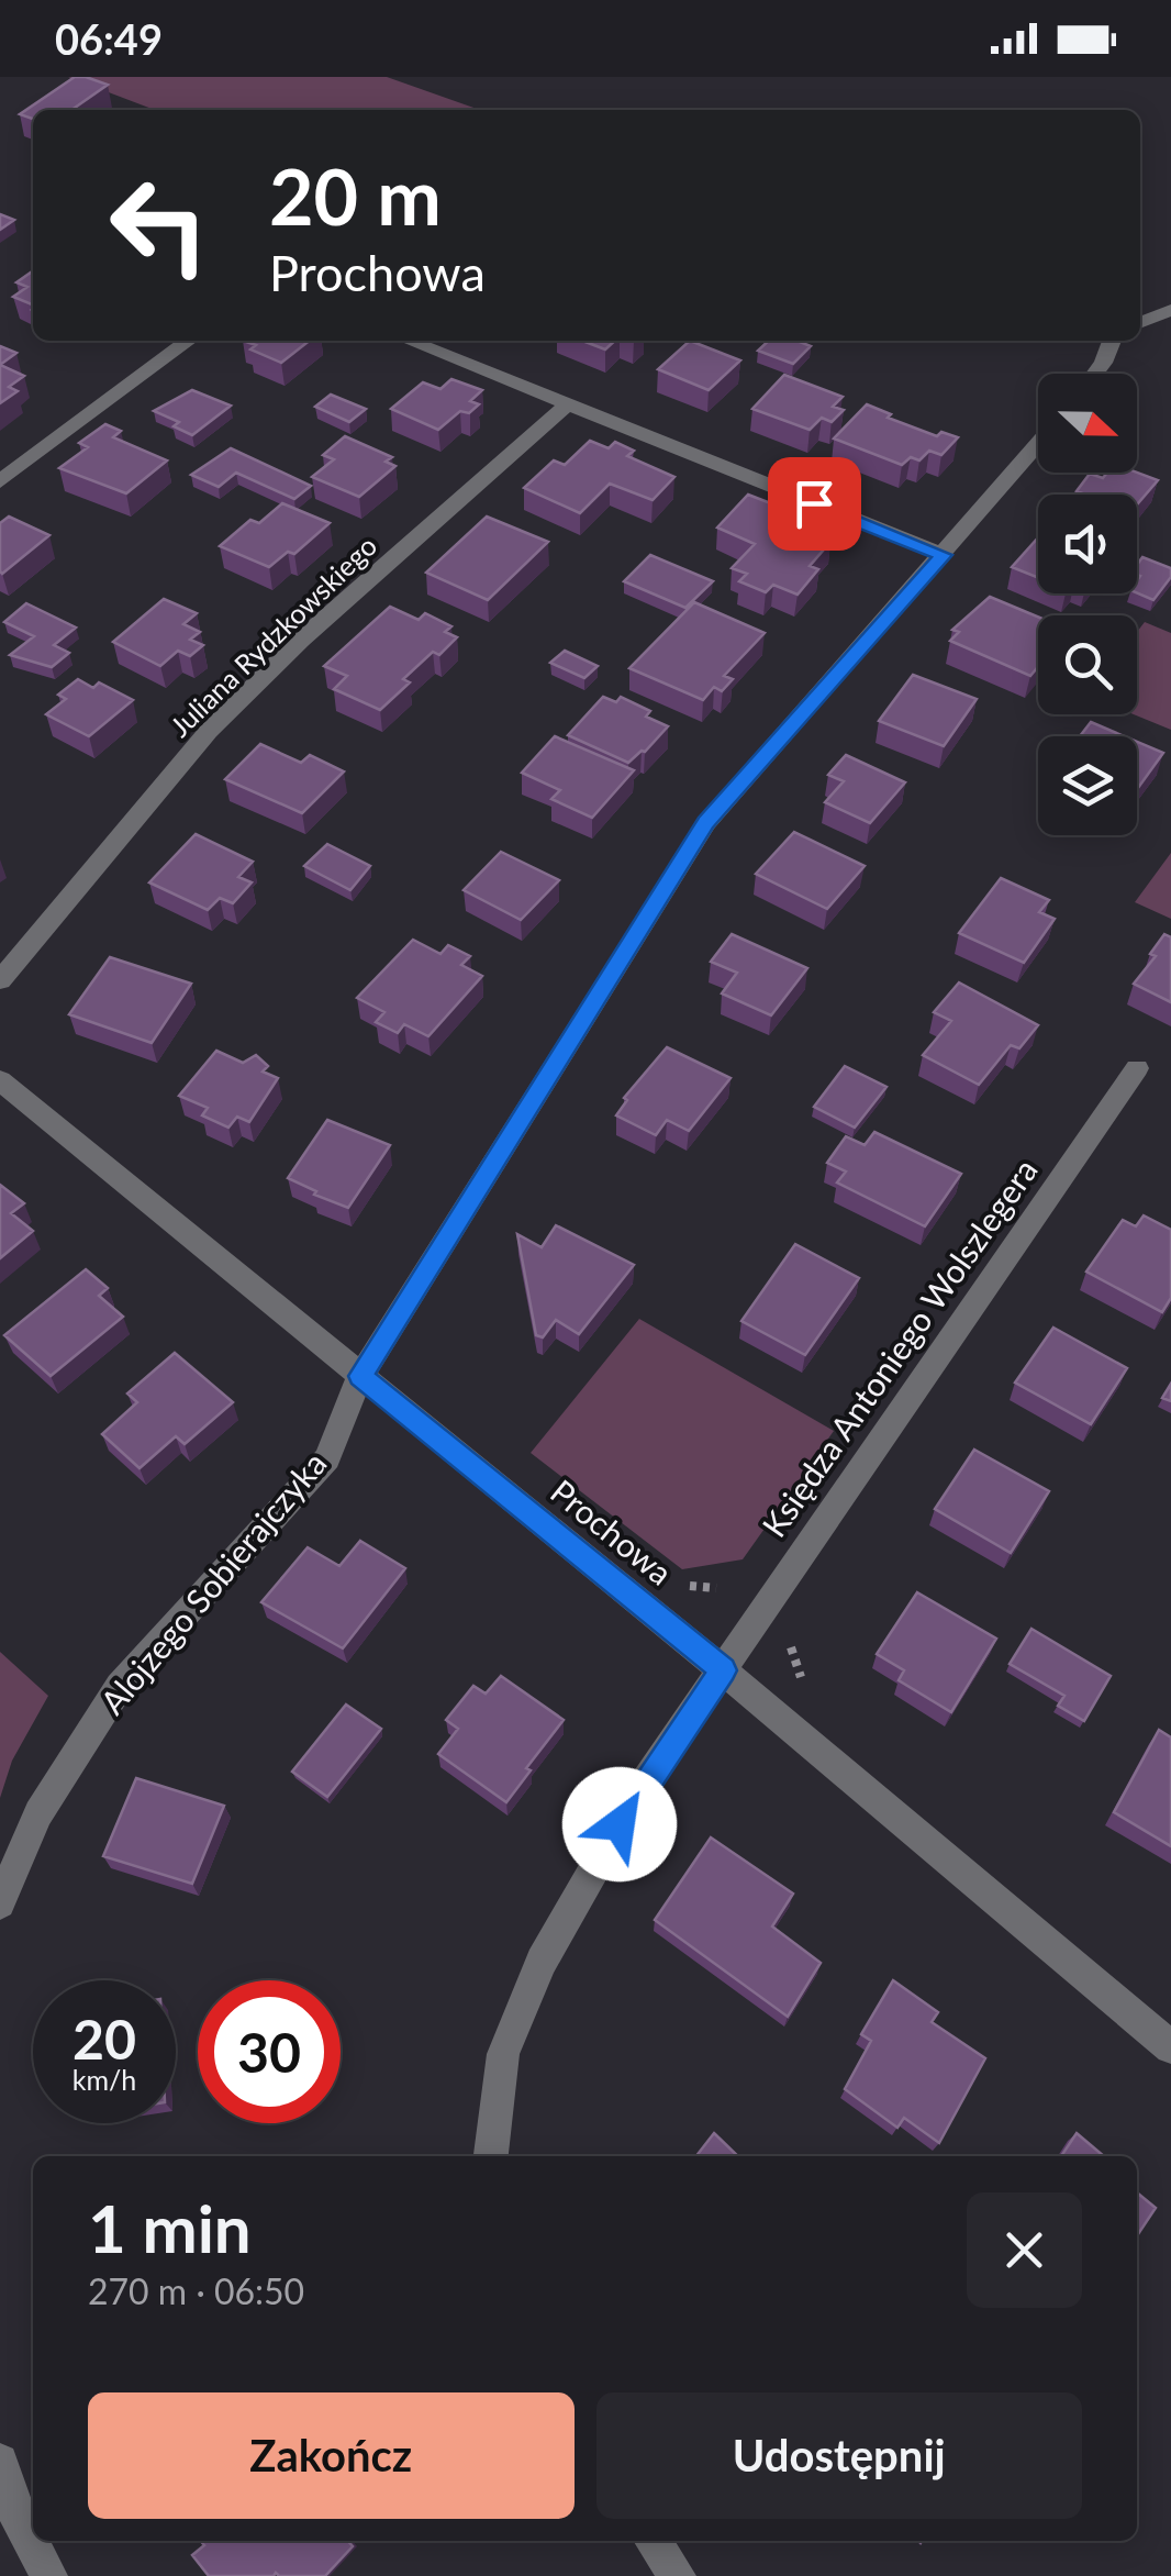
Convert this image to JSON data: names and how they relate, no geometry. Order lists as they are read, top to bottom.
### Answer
{
  "streets": {
    "street": [
      "Juliana Rydzkowskiego",
      "Księdza Antoniego Wolszlegera",
      "Prochowa",
      "Alojzego Sobierajczyka"
    ]
  },
  "crossings": [
    ["Księdza Antoniego Wolszlegera", "Prochowa"],
    ["Prochowa", "Alojzego Sobierajczyka"]
  ],
  "north": "right",
  "page": {
    "status": "06:49",
    "turn": ["20 m", "Prochowa"],
    "speed": "20 km/h",
    "limit": "30",
    "heading": ["1 min", "270 m · 06:50"],
    "buttons": ["Zakończ", "Udostępnij"]
  }
}
